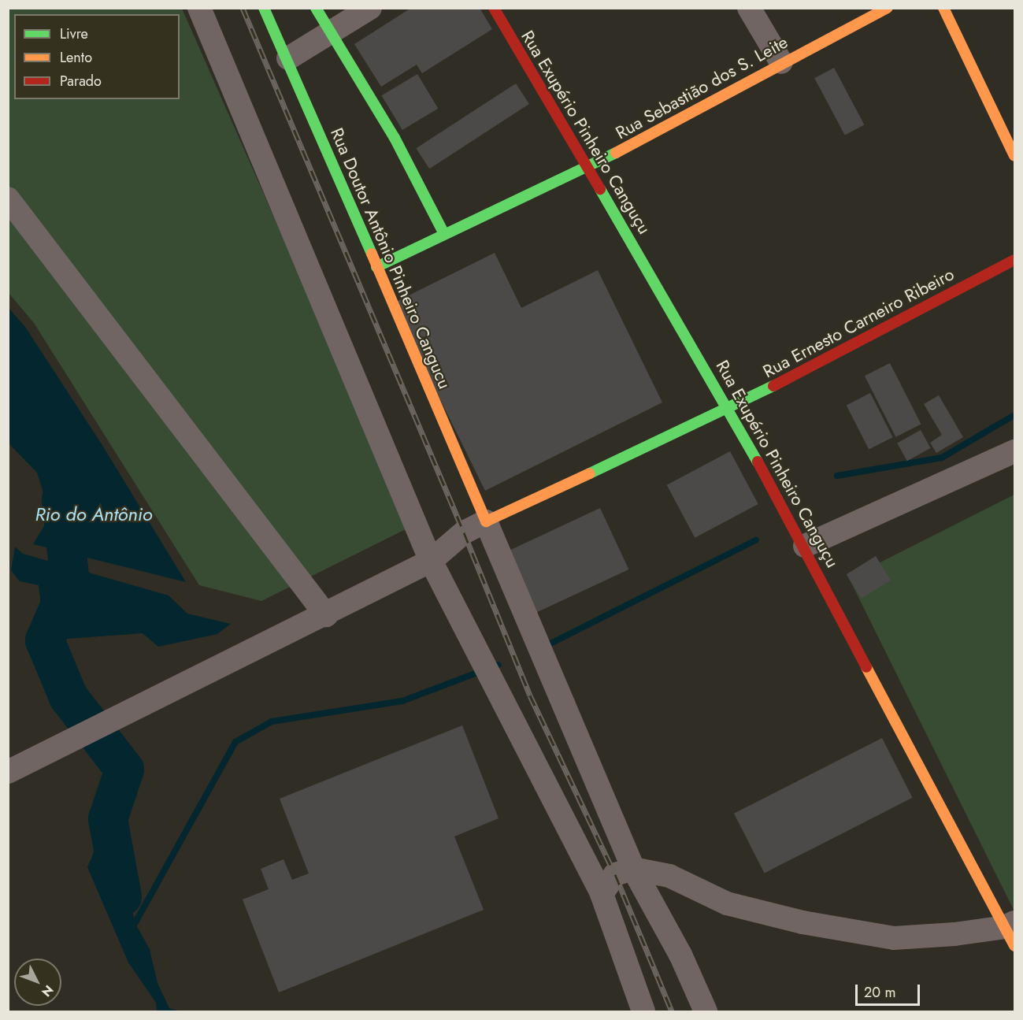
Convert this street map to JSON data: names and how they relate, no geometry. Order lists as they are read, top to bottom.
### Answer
{
  "streets": {
    "street": [
      "Rua Sebastião dos S. Leite",
      "Rua Exupério Pinheiro Canguçu",
      "Rua Doutor Antônio Pinheiro Cangucu",
      "Rua Ernesto Carneiro Ribeiro"
    ]
  },
  "crossings": [
    ["Rua Sebastião dos S. Leite", "Rua Exupério Pinheiro Canguçu"],
    ["Rua Sebastião dos S. Leite", "Rua Doutor Antônio Pinheiro Cangucu"],
    ["Rua Exupério Pinheiro Canguçu", "Rua Ernesto Carneiro Ribeiro"],
    ["Rua Doutor Antônio Pinheiro Cangucu", "Rua Ernesto Carneiro Ribeiro"]
  ],
  "water": ["Rio do Antônio"],
  "legend": ["Livre", "Lento", "Parado"],
  "scale_bar": "20 m",
  "north": "bottom right"
}
